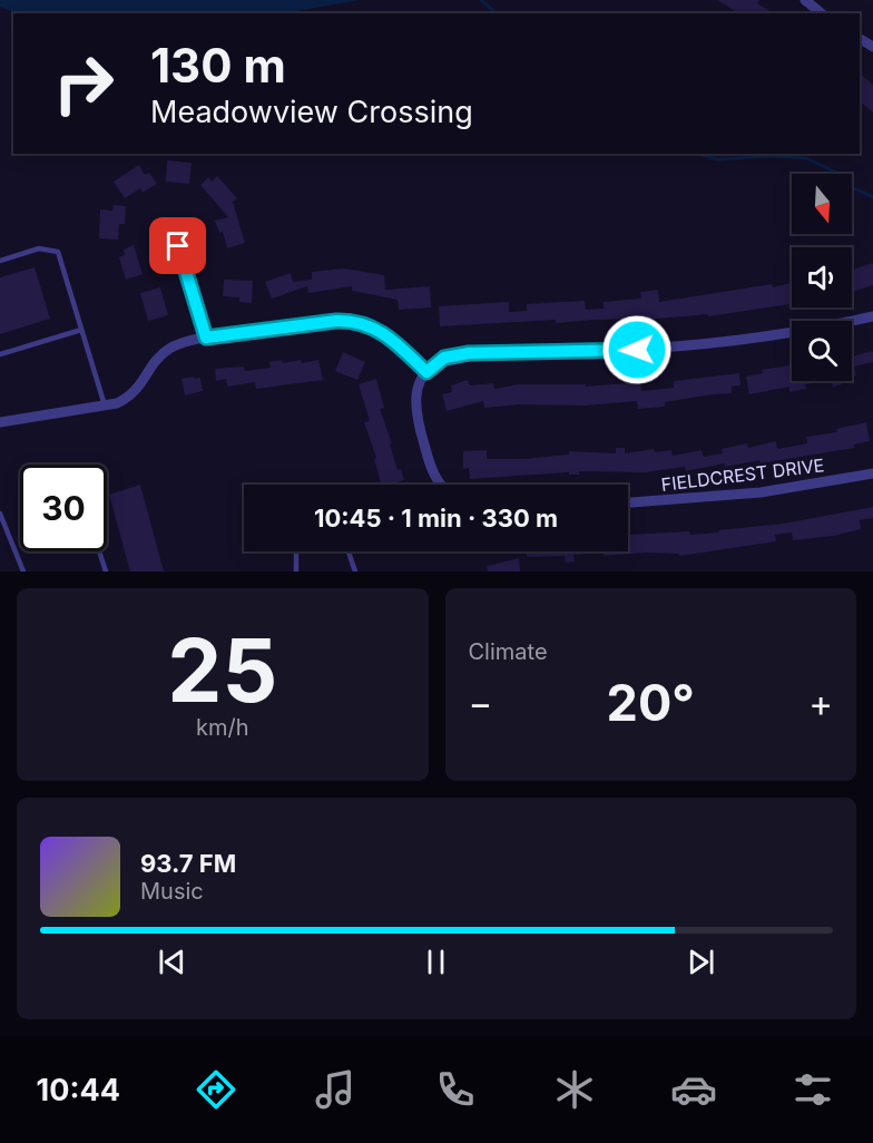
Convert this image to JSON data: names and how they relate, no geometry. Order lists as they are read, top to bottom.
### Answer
{
  "streets": {
    "street": ["FIELDCREST DRIVE"]
  },
  "north": "bottom",
  "page": {
    "turn": ["130 m", "Meadowview Crossing"],
    "limit": "30",
    "trip": "10:45 · 1 min · 330 m",
    "tile": [
      ["25", "km/h"],
      "Climate"
    ],
    "heat": ["−", "20°", "+"],
    "song": ["93.7 FM", "Music"],
    "tabs": "10:44"
  }
}
